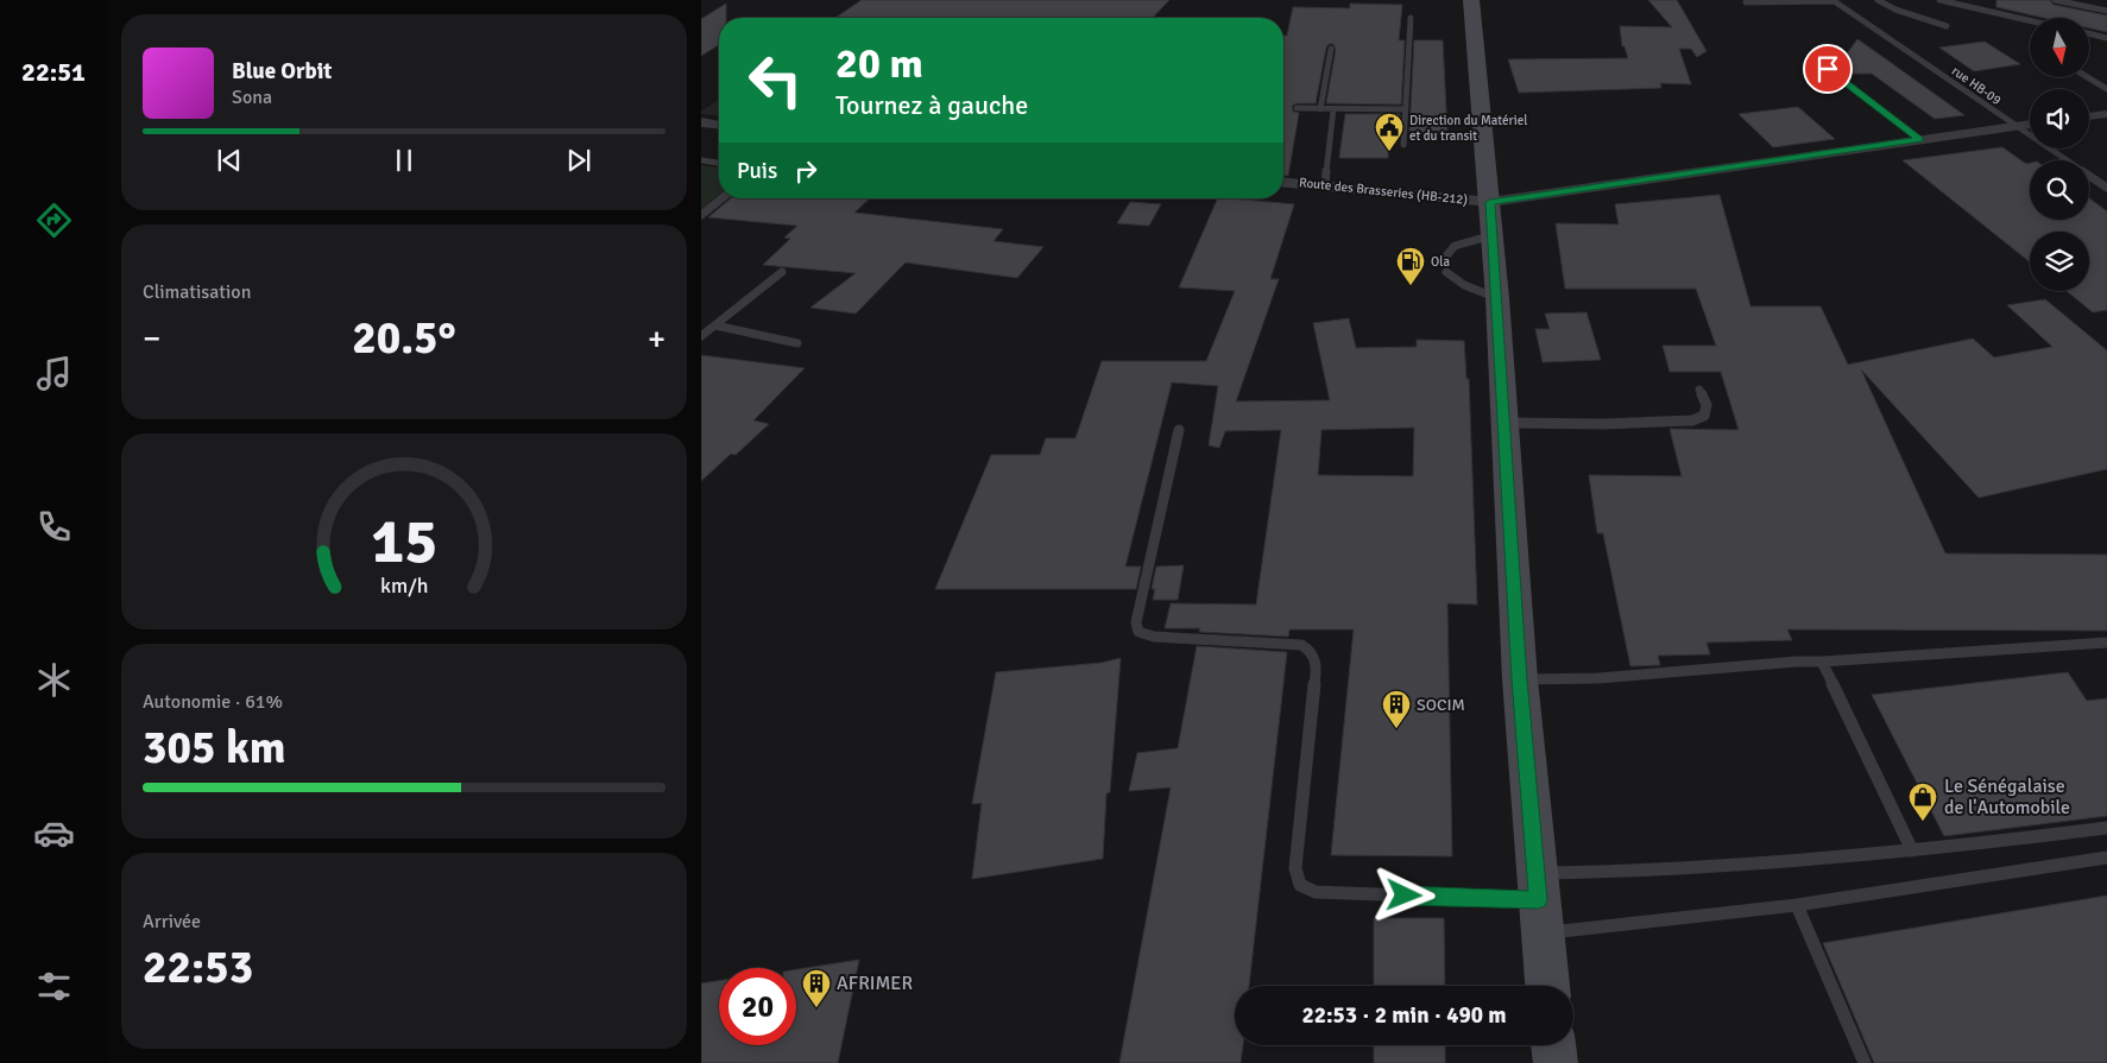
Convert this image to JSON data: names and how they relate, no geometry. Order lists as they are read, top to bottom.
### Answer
{
  "streets": {
    "street": ["Route des Brasseries (HB-212)"],
    "lane": ["rue HB-09"]
  },
  "places": {
    "public building": ["Direction du Matériel et du transit"],
    "fuel station": ["Ola"],
    "building": ["SOCIM", "AFRIMER"],
    "shop": ["Le Sénégalaise de l'Automobile"]
  },
  "north": "bottom",
  "page": {
    "tabs": "22:51",
    "turn": ["20 m", "Tournez à gauche"],
    "song": ["Blue Orbit", "Sona"],
    "then": "Puis",
    "tile": [
      "Climatisation",
      ["Autonomie · 61%", "305 km"],
      ["Arrivée", "22:53"]
    ],
    "heat": ["−", "20.5°", "+"],
    "limit": "20",
    "trip": "22:53 · 2 min · 490 m",
    "gauge": ["15", "km/h"]
  }
}
